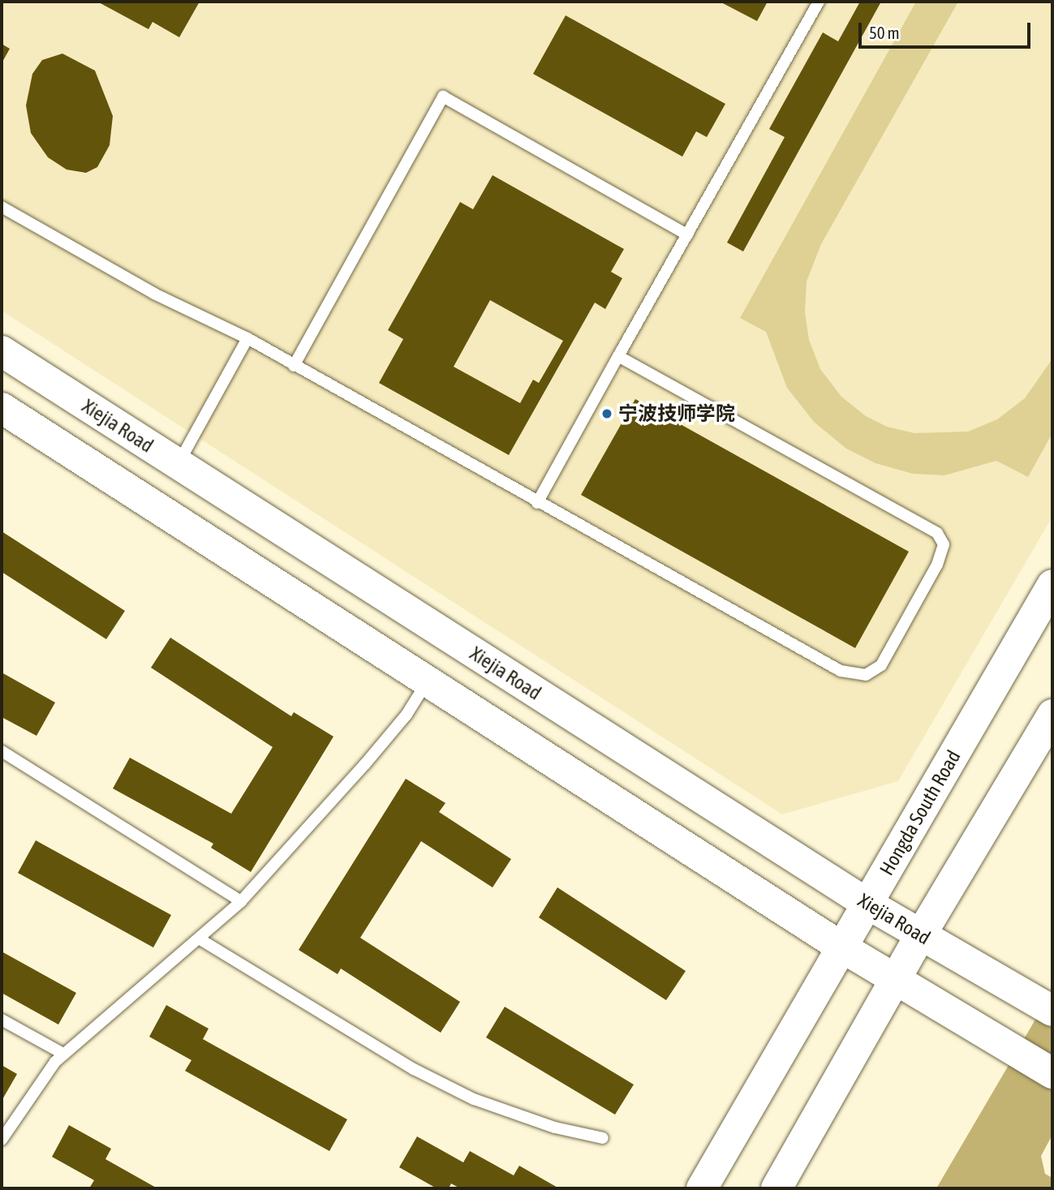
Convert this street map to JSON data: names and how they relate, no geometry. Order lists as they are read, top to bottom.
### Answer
{
  "streets": {
    "main road": ["Xiejia Road", "Hongda South Road"]
  },
  "crossings": [
    ["Xiejia Road", "Hongda South Road"]
  ],
  "places": ["宁波技师学院"],
  "scale_bar": "50 m"
}
